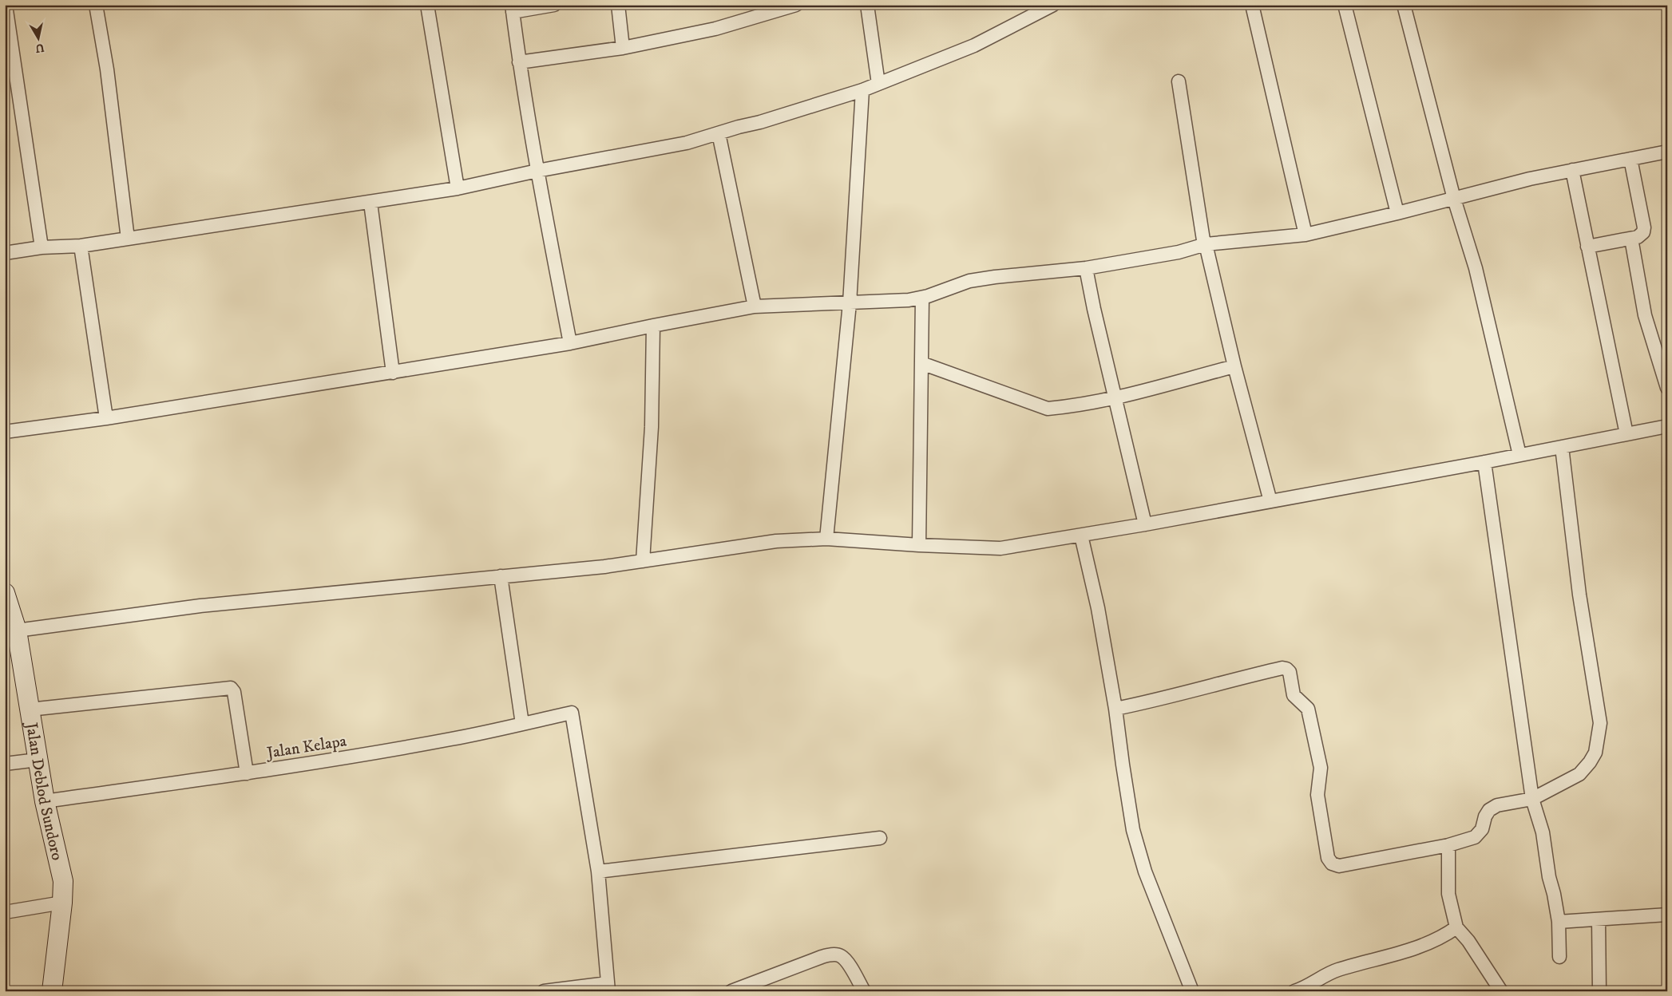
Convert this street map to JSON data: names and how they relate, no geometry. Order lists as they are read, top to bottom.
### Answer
{
  "streets": {
    "main road": ["Jalan Deblod Sundoro"],
    "street": ["Jalan Kelapa"]
  },
  "crossings": [
    ["Jalan Kelapa", "Jalan Deblod Sundoro"]
  ],
  "north": "bottom"
}
